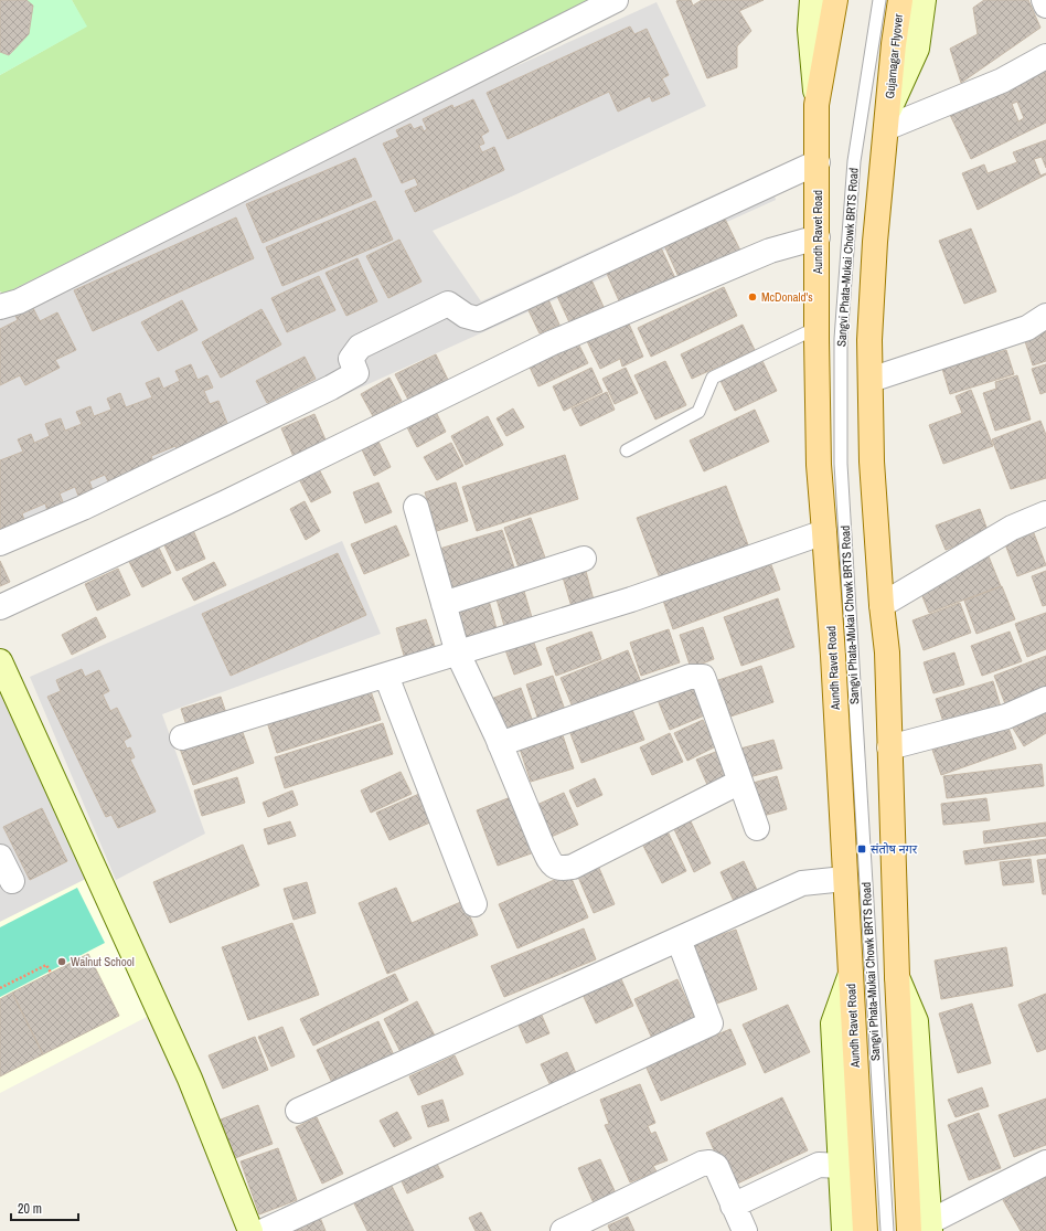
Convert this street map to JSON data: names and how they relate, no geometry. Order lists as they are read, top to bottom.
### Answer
{
  "streets": {
    "main road": ["Gujarnagar Flyover", "Aundh Ravet Road"],
    "lane": ["Sangvi Phata-Mukai Chowk BRTS Road"]
  },
  "crossings": [
    ["Gujarnagar Flyover", "Sangvi Phata-Mukai Chowk BRTS Road"]
  ],
  "places": {
    "other": ["McDonald's", "Walnut School"],
    "transit": ["संतोष नगर"]
  },
  "scale_bar": "20 m"
}
